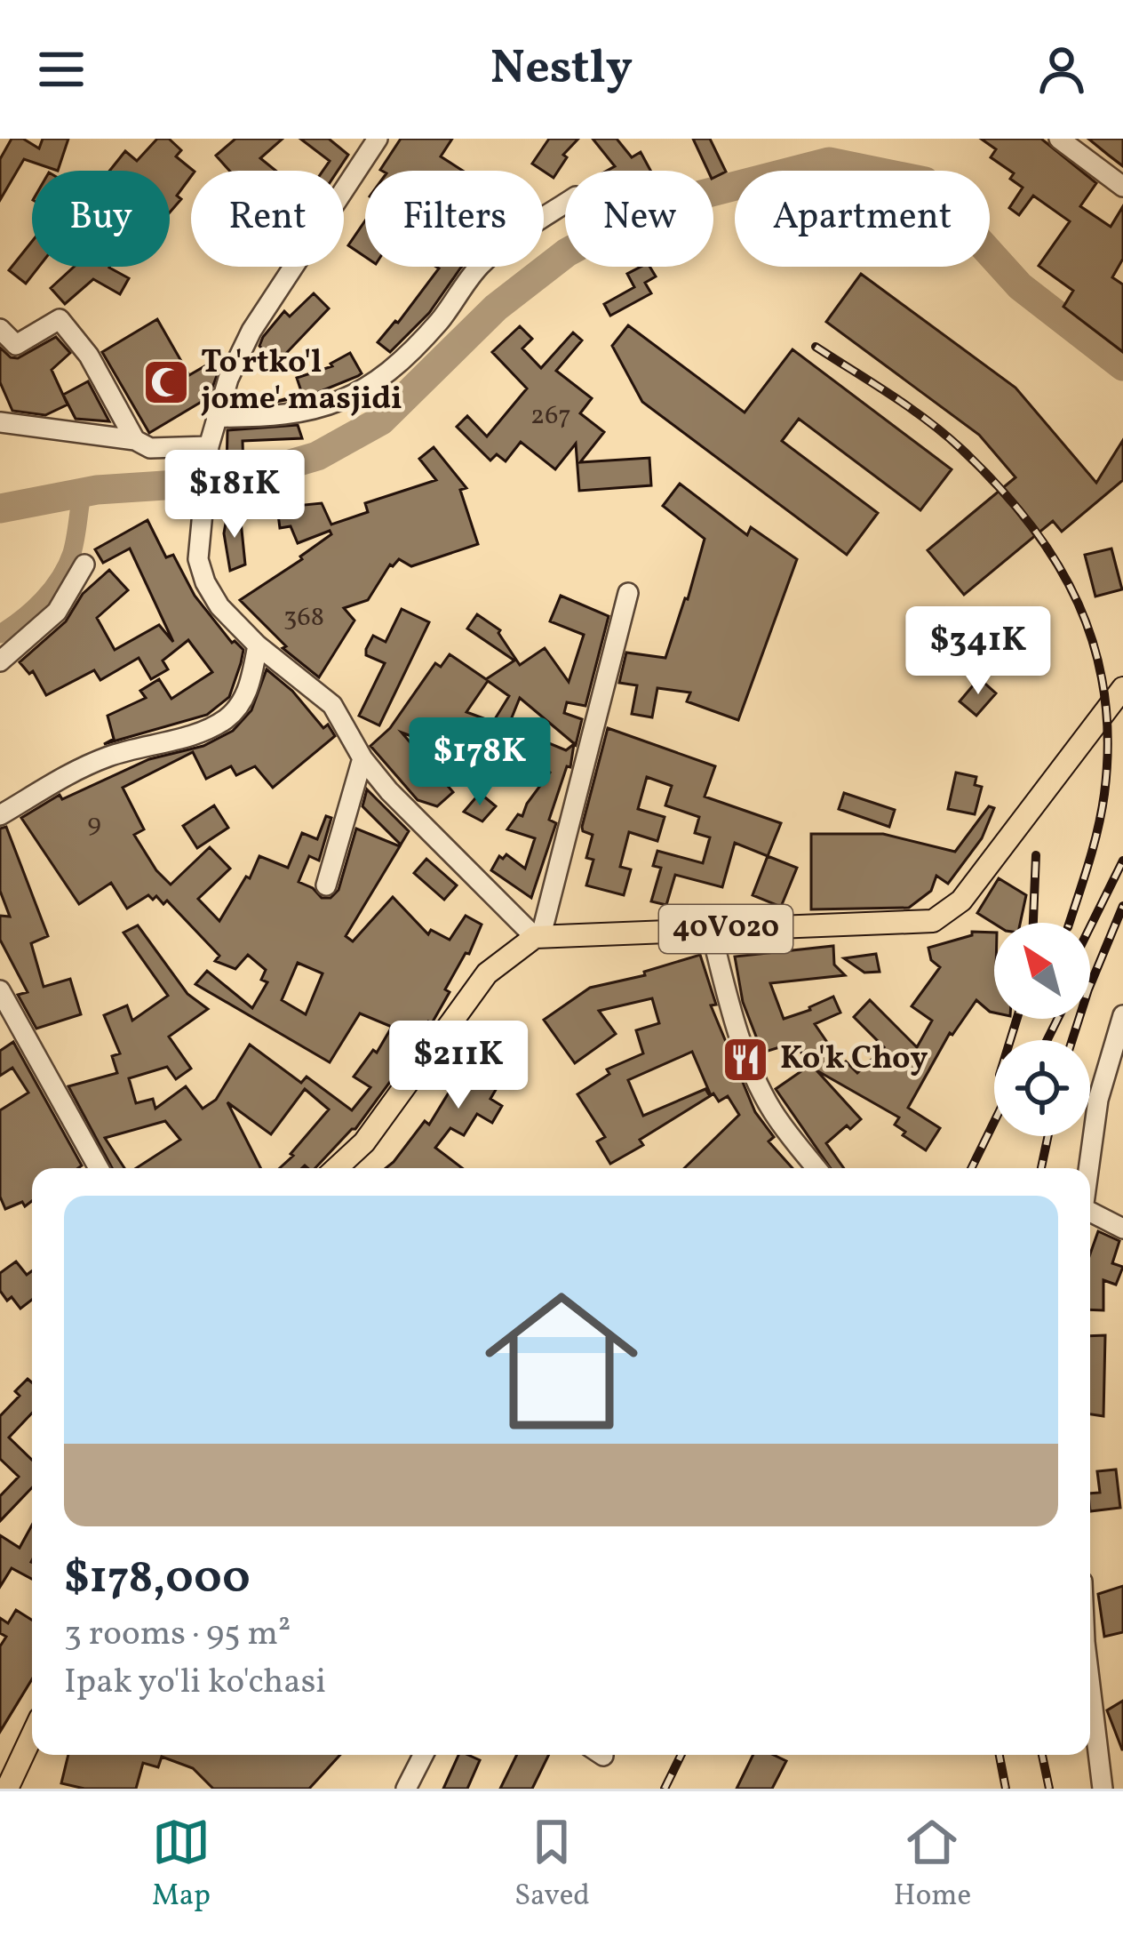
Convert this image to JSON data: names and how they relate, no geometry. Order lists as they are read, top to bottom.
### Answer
{
  "streets": {
    "main road": ["40V020"]
  },
  "places": {
    "mosque": ["To'rtko'l jome' masjidi"],
    "restaurant": ["Ko'k Choy"]
  },
  "house_numbers": ["267", "368", "9"],
  "north": "top left",
  "page": {
    "header": "Nestly",
    "chip": [
      "Buy",
      "Rent",
      "Filters",
      "New",
      "Apartment"
    ],
    "price": [
      "$181K",
      "$341K",
      "$178K",
      "$211K"
    ],
    "list": [
      {
        "name": "$178,000",
        "note": "3 rooms · 95 m² · Ipak yo'li ko'chasi"
      }
    ],
    "tabs": ["Map", "Saved", "Home"]
  }
}
